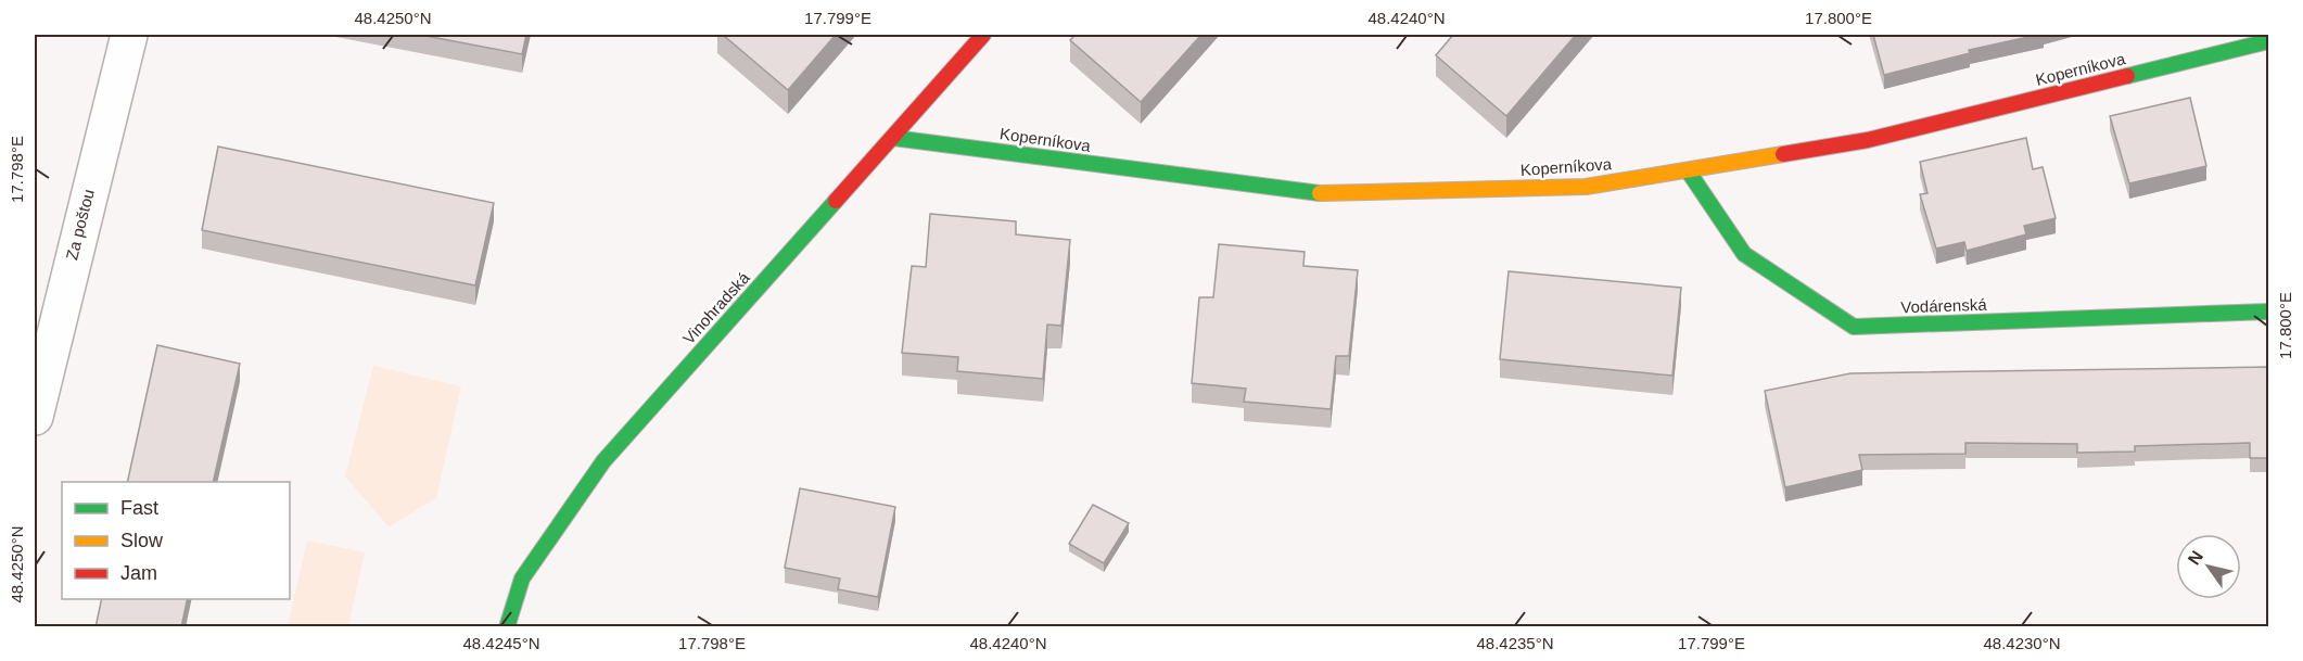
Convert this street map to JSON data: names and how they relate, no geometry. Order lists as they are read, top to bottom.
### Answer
{
  "streets": {
    "street": [
      "Koperníkova",
      "Za poštou",
      "Vodárenská",
      "Vinohradská"
    ]
  },
  "crossings": [
    ["Koperníkova", "Vodárenská"],
    ["Koperníkova", "Vinohradská"]
  ],
  "legend": ["Fast", "Slow", "Jam"],
  "north": "top left",
  "coordinates": [
    "48.4250°N",
    "17.799°E",
    "48.4240°N",
    "17.800°E",
    "17.798°E",
    "48.4245°N",
    "48.4235°N",
    "48.4230°N"
  ]
}
